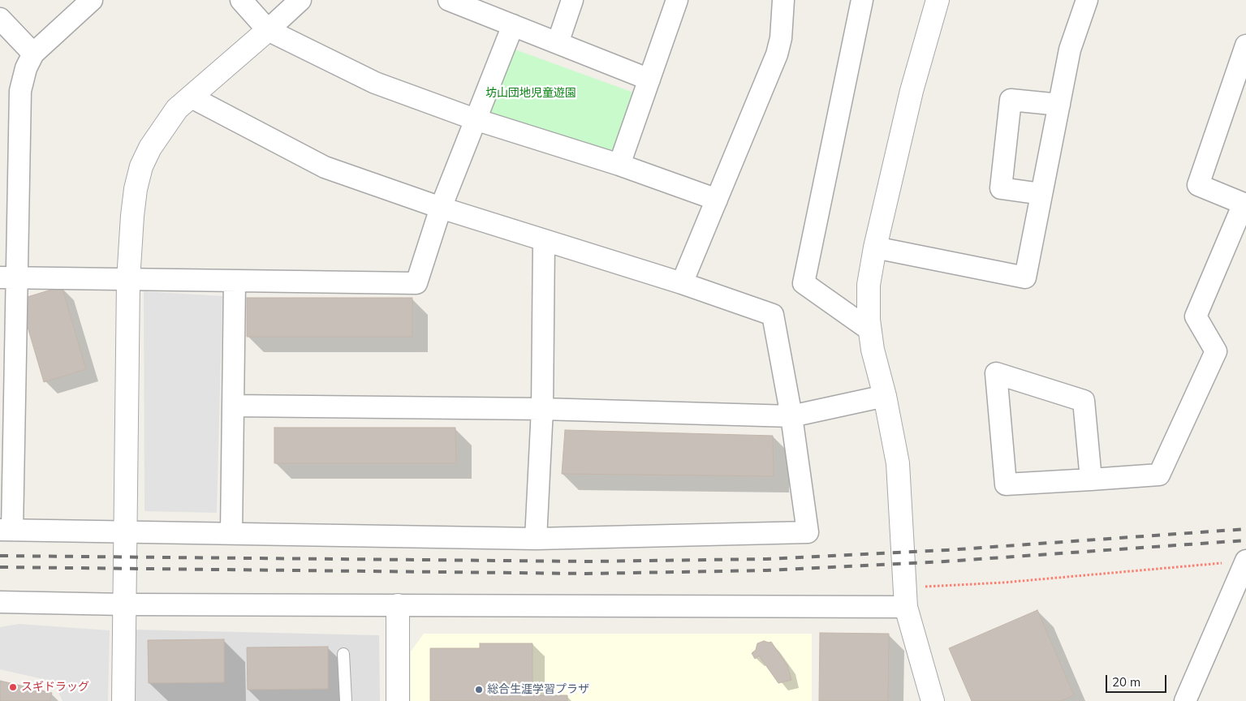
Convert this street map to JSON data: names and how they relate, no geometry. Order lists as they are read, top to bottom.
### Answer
{
  "parks": ["坊山団地児童遊園"],
  "places": ["スギドラッグ", "総合生涯学習プラザ"],
  "scale_bar": "20 m"
}
